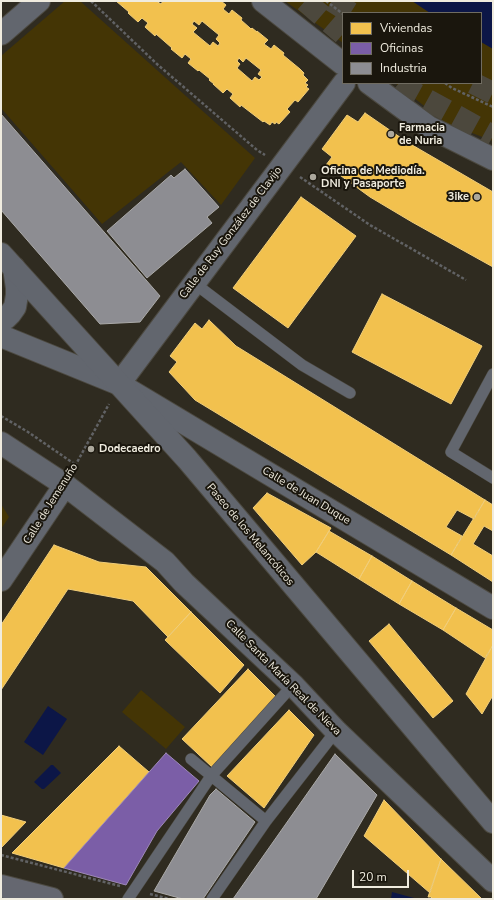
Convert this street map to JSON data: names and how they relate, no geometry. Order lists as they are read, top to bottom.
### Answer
{
  "streets": {
    "street": [
      "Calle de Ruy González de Clavijo",
      "Calle de Juan Duque",
      "Calle de Jemenuño",
      "Paseo de los Melancólicos",
      "Calle Santa María Real de Nieva"
    ]
  },
  "crossings": [
    ["Calle de Ruy González de Clavijo", "Calle de Juan Duque"],
    ["Calle de Ruy González de Clavijo", "Calle de Jemenuño"],
    ["Calle de Ruy González de Clavijo", "Paseo de los Melancólicos"],
    ["Calle de Juan Duque", "Calle de Jemenuño"],
    ["Calle de Juan Duque", "Paseo de los Melancólicos"],
    ["Calle de Jemenuño", "Paseo de los Melancólicos"],
    ["Calle de Jemenuño", "Calle Santa María Real de Nieva"]
  ],
  "places": [
    "Farmacia de Nuria",
    "Oficina de Mediodía. DNI y Pasaporte",
    "3ike",
    "Dodecaedro"
  ],
  "legend": ["Viviendas", "Oficinas", "Industria"],
  "scale_bar": "20 m"
}
